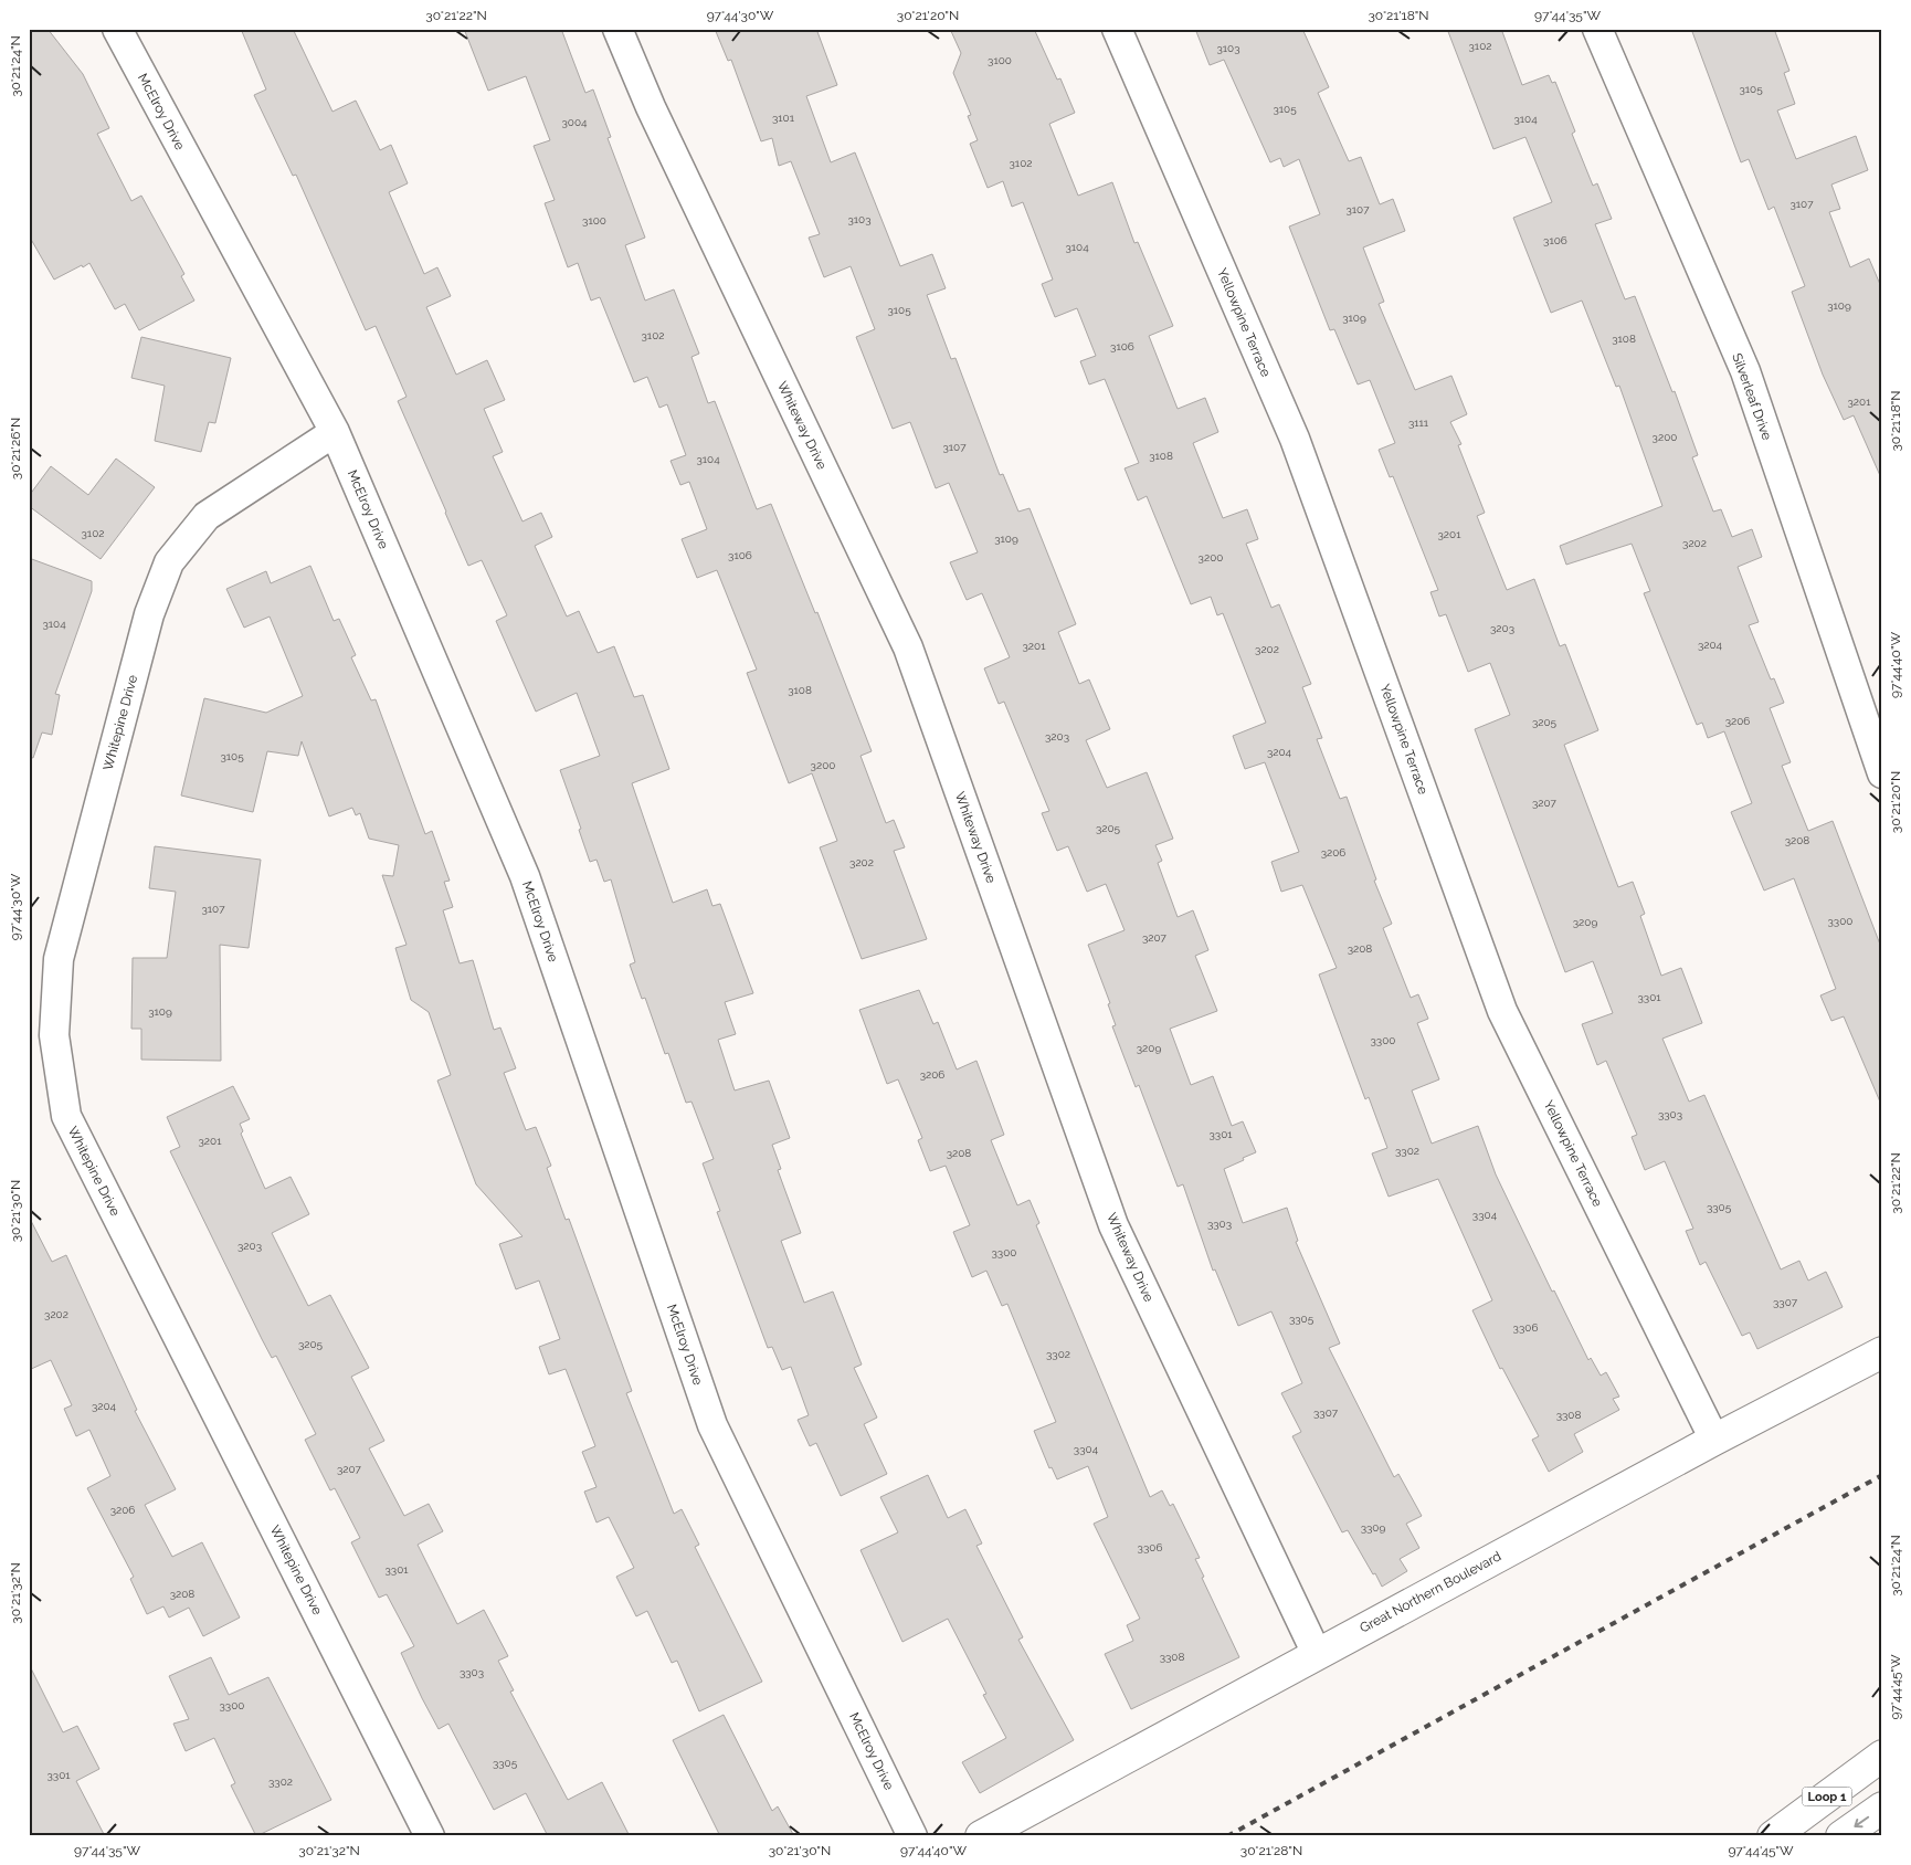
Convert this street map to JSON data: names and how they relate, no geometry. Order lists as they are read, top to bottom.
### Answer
{
  "streets": {
    "main road": ["Great Northern Boulevard", "Loop 1"],
    "street": [
      "McElroy Drive",
      "Yellowpine Terrace",
      "Silverleaf Drive",
      "Whiteway Drive",
      "Whitepine Drive"
    ]
  },
  "crossings": [
    ["McElroy Drive", "Whitepine Drive"],
    ["Yellowpine Terrace", "Great Northern Boulevard"],
    ["Whiteway Drive", "Great Northern Boulevard"]
  ],
  "house_numbers": [
    "3102",
    "3103",
    "3100",
    "3105",
    "3105",
    "3101",
    "3104",
    "3004",
    "3102",
    "3107",
    "3107",
    "3103",
    "3100",
    "3106",
    "3104",
    "3109",
    "3105",
    "3109",
    "3102",
    "3108",
    "3106",
    "3201",
    "3111",
    "3200",
    "3107",
    "3108",
    "3104",
    "3102",
    "3201",
    "3109",
    "3202",
    "3106",
    "3200",
    "3104",
    "3203",
    "3204",
    "3201",
    "3202",
    "3108",
    "3206",
    "3205",
    "3203",
    "3204",
    "3105",
    "3200",
    "3207",
    "3205",
    "3208",
    "3206",
    "3202",
    "3107",
    "3300",
    "3209",
    "3207",
    "3208",
    "3301",
    "3109",
    "3300",
    "3209",
    "3206",
    "3303",
    "3301",
    "3201",
    "3302",
    "3208",
    "3305",
    "3304",
    "3303",
    "3203",
    "3300",
    "3307",
    "3202",
    "3305",
    "3306",
    "3205",
    "3302",
    "3204",
    "3307",
    "3308",
    "3304",
    "3207",
    "3206",
    "3309",
    "3306",
    "3301",
    "3208",
    "3308",
    "3303",
    "3300",
    "3305",
    "3301",
    "3302"
  ],
  "coordinates": [
    "30°21'22\"N",
    "97°44'30\"W",
    "30°21'20\"N",
    "30°21'18\"N",
    "97°44'35\"W",
    "30°21'24\"N",
    "30°21'26\"N",
    "97°44'40\"W",
    "30°21'30\"N",
    "30°21'32\"N",
    "97°44'45\"W",
    "30°21'28\"N"
  ]
}
